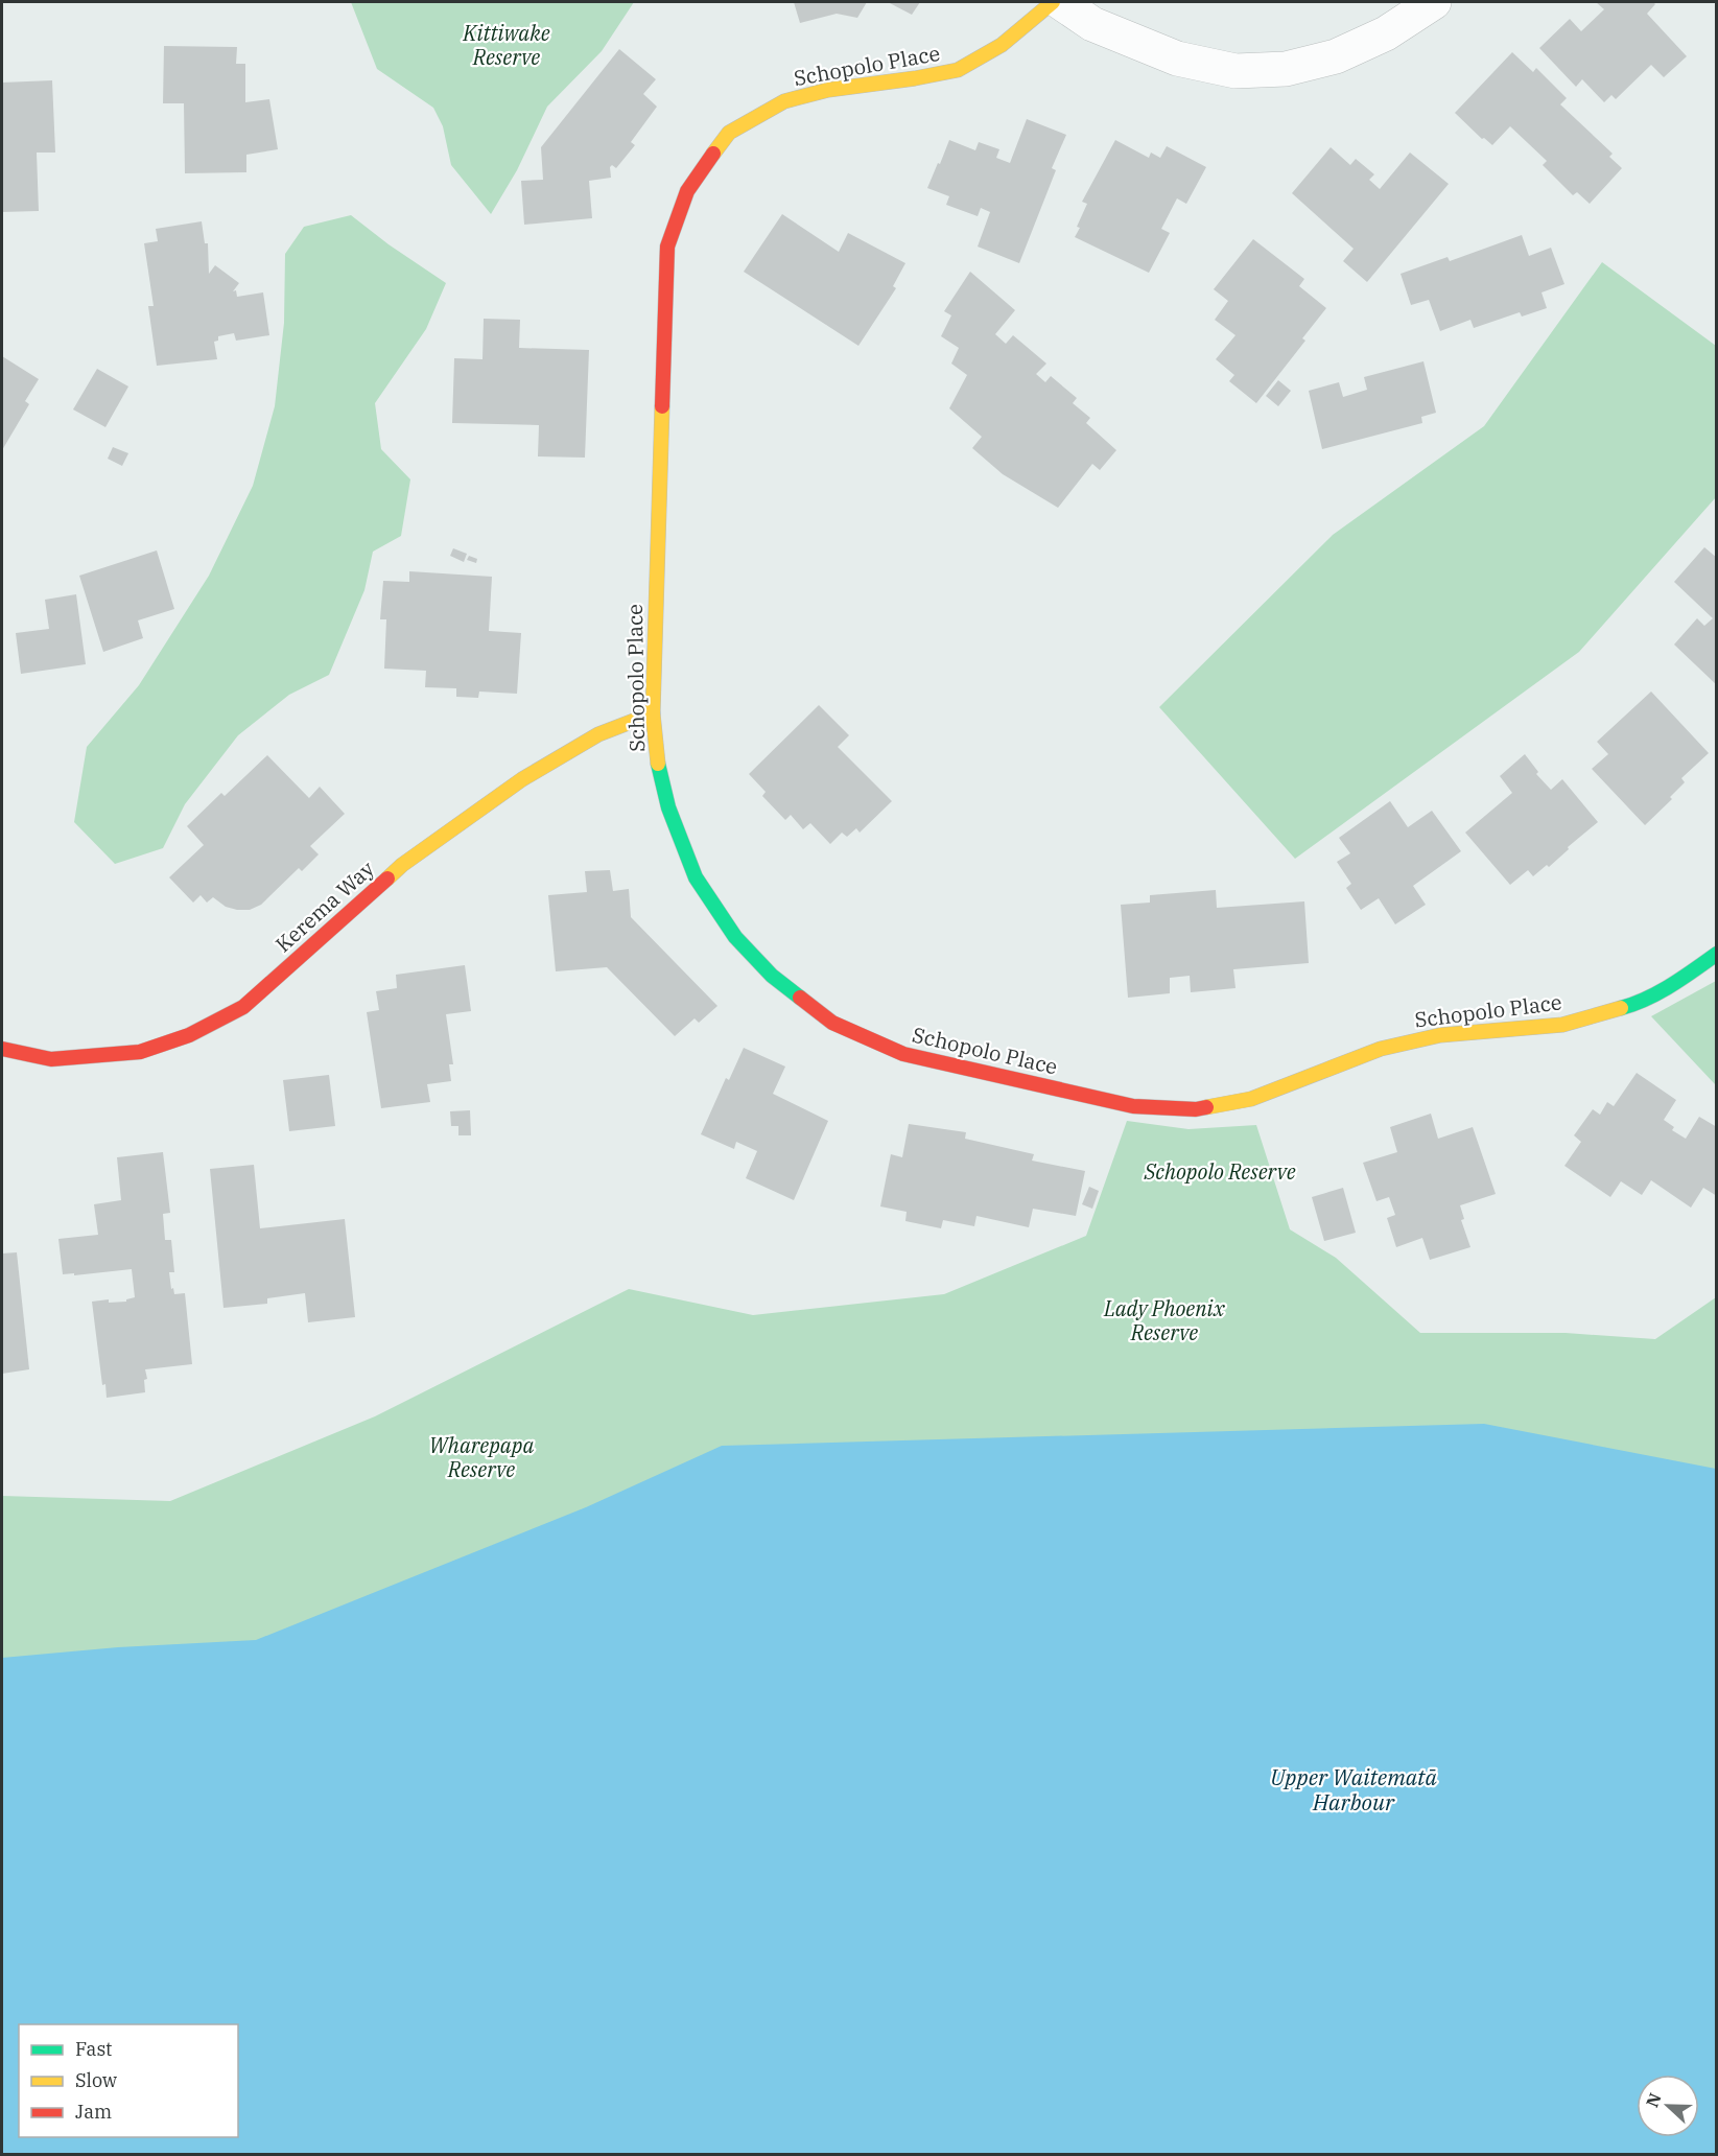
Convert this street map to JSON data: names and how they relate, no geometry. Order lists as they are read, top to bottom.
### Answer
{
  "streets": {
    "street": ["Schopolo Place", "Kerema Way"]
  },
  "crossings": [
    ["Schopolo Place", "Kerema Way"]
  ],
  "water": ["Upper Waitematā Harbour"],
  "parks": [
    "Kittiwake Reserve",
    "Schopolo Reserve",
    "Lady Phoenix Reserve",
    "Wharepapa Reserve"
  ],
  "legend": ["Fast", "Slow", "Jam"],
  "north": "left"
}
